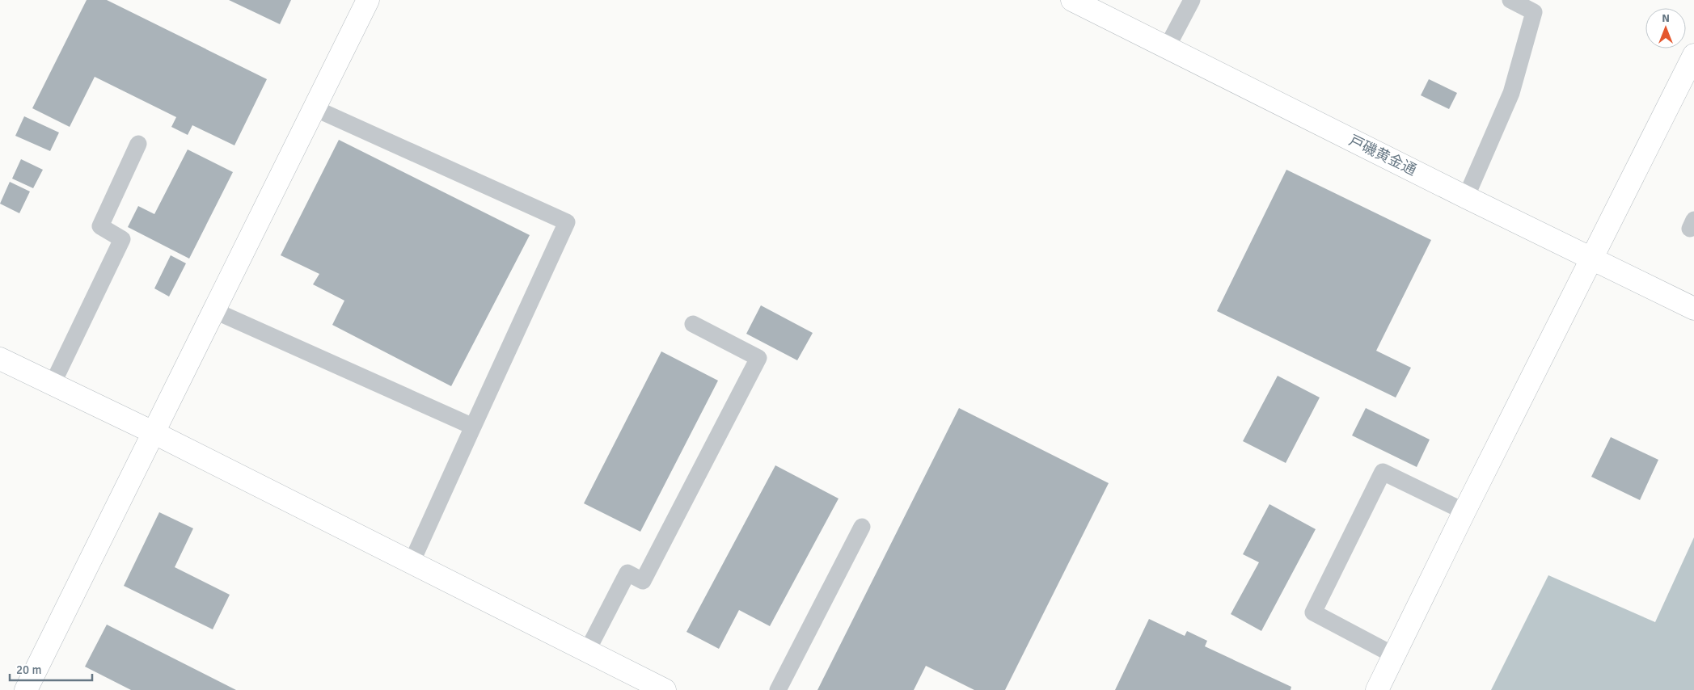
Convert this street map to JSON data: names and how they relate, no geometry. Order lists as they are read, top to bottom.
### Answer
{
  "streets": {
    "street": ["戸磯黄金通"]
  },
  "scale_bar": "20 m",
  "north": "top"
}
